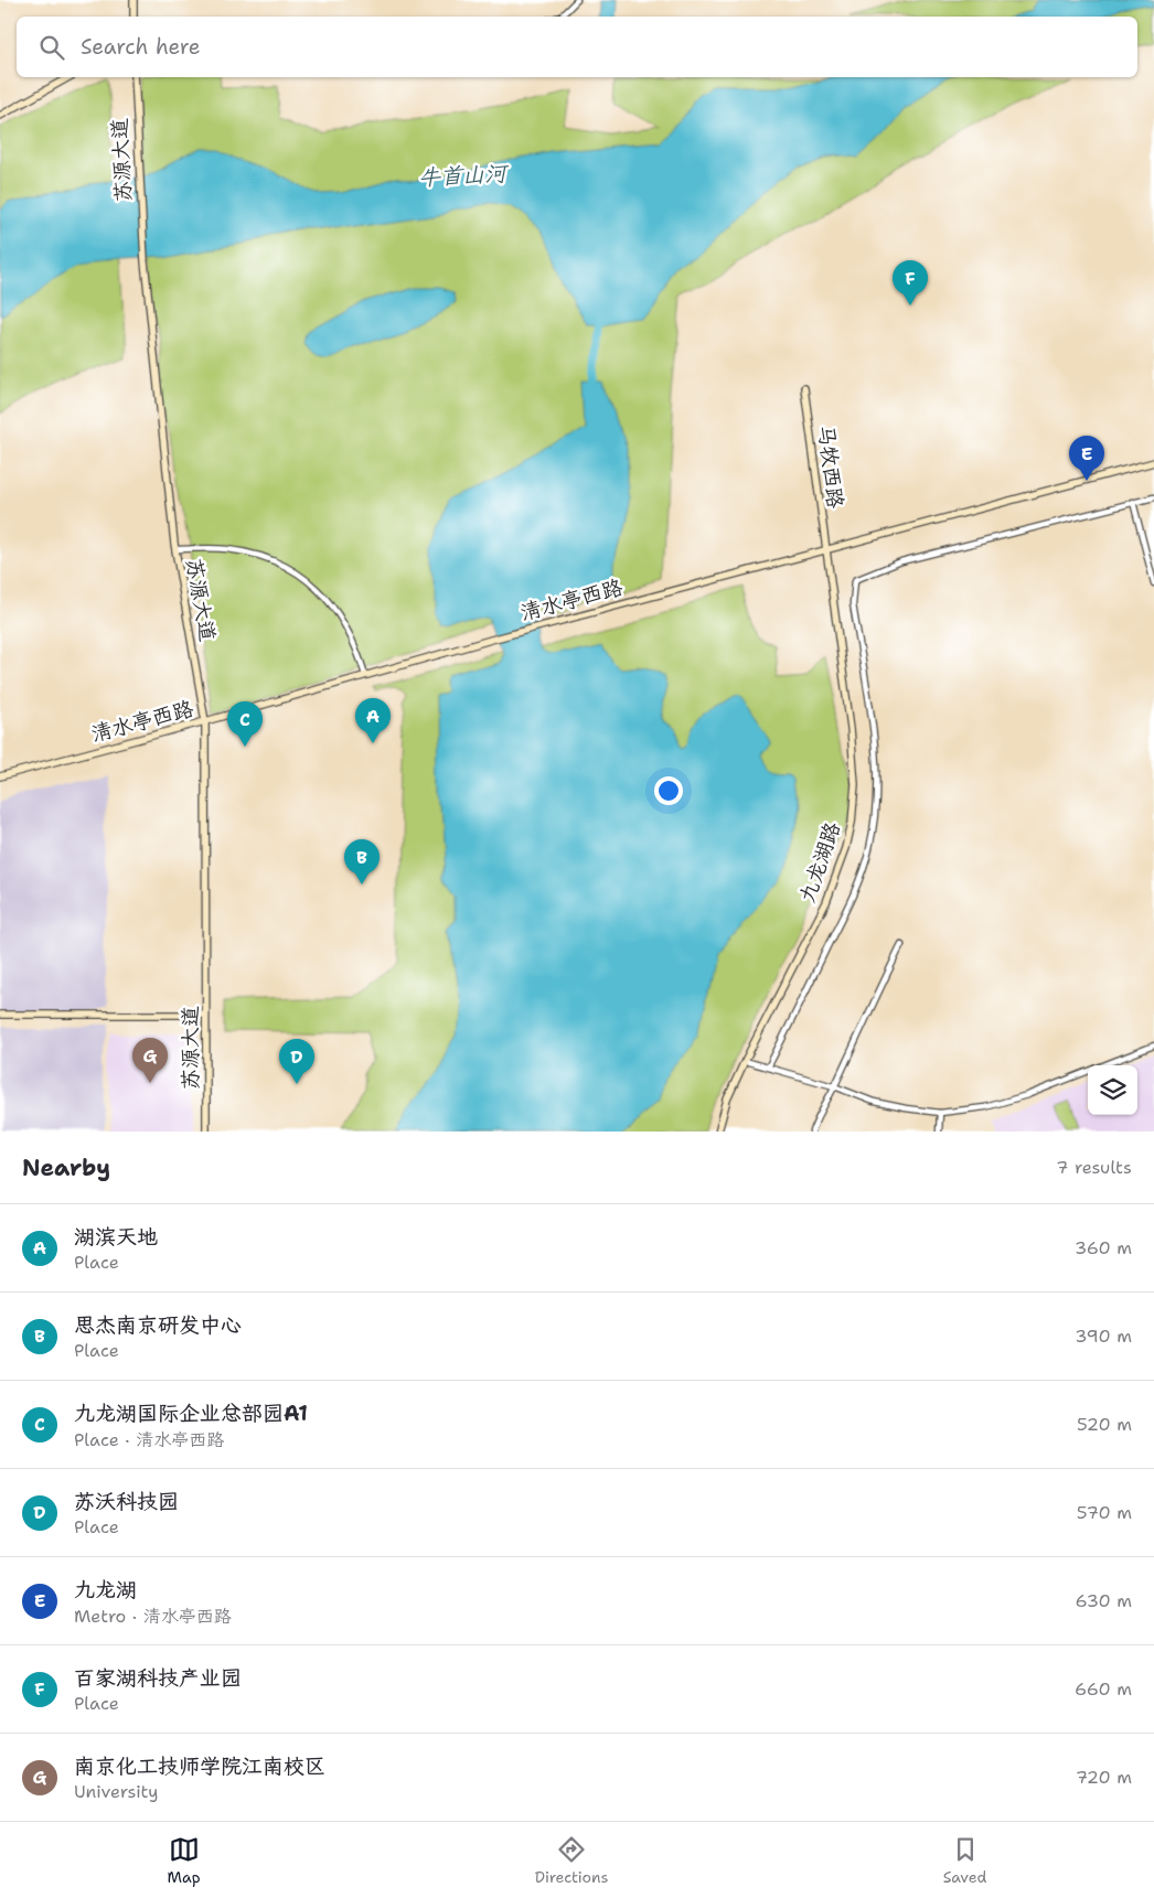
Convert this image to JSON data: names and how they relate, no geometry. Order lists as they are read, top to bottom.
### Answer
{
  "streets": {
    "main road": [
      "苏源大道",
      "马牧西路",
      "清水亭西路",
      "九龙湖路"
    ]
  },
  "crossings": [
    ["苏源大道", "清水亭西路"],
    ["马牧西路", "清水亭西路"],
    ["马牧西路", "九龙湖路"],
    ["清水亭西路", "九龙湖路"]
  ],
  "water": ["牛首山河"],
  "page": {
    "search": "Search here",
    "pins": [
      "F",
      "E",
      "A",
      "C",
      "B",
      "G",
      "D"
    ],
    "heading": ["Nearby", "7 results"],
    "list": [
      {
        "mark": "A",
        "name": "湖滨天地",
        "note": "Place",
        "value": "360 m"
      },
      {
        "mark": "B",
        "name": "思杰南京研发中心",
        "note": "Place",
        "value": "390 m"
      },
      {
        "mark": "C",
        "name": "九龙湖国际企业总部园A1",
        "note": "Place · 清水亭西路",
        "value": "520 m"
      },
      {
        "mark": "D",
        "name": "苏沃科技园",
        "note": "Place",
        "value": "570 m"
      },
      {
        "mark": "E",
        "name": "九龙湖",
        "note": "Metro · 清水亭西路",
        "value": "630 m"
      },
      {
        "mark": "F",
        "name": "百家湖科技产业园",
        "note": "Place",
        "value": "660 m"
      },
      {
        "mark": "G",
        "name": "南京化工技师学院江南校区",
        "note": "University",
        "value": "720 m"
      }
    ],
    "nav": ["Map", "Directions", "Saved"]
  }
}
